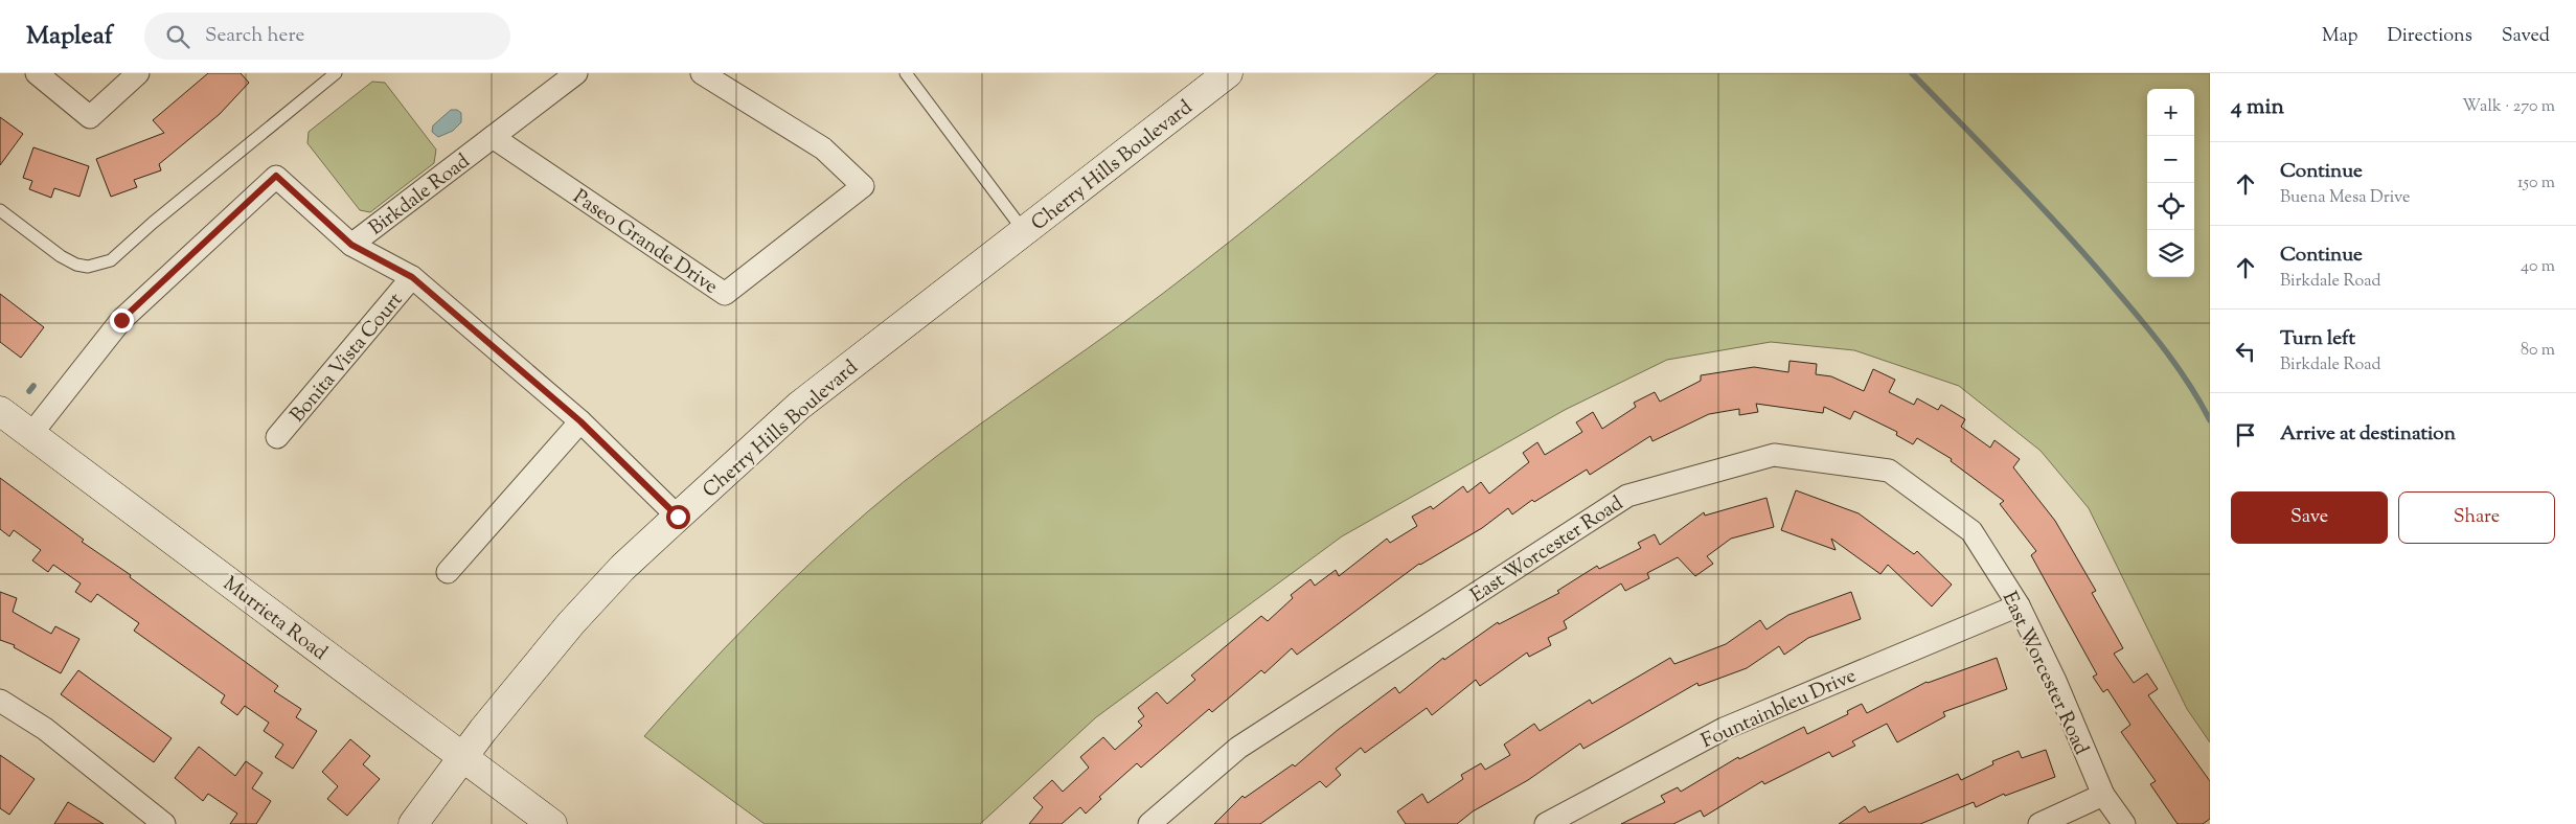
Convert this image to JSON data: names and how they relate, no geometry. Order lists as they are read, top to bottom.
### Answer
{
  "streets": {
    "street": [
      "Cherry Hills Boulevard",
      "Birkdale Road",
      "Paseo Grande Drive",
      "Bonita Vista Court",
      "East Worcester Road",
      "Murrieta Road",
      "Fountainbleu Drive"
    ]
  },
  "crossings": [
    ["Cherry Hills Boulevard", "Murrieta Road"],
    ["Birkdale Road", "Paseo Grande Drive"],
    ["Birkdale Road", "Murrieta Road"],
    ["East Worcester Road", "Fountainbleu Drive"]
  ],
  "page": {
    "header": "Mapleaf",
    "search": "Search here",
    "nav": ["Map", "Directions", "Saved"],
    "heading": ["4 min", "Walk · 270 m"],
    "map_buttons": ["+", "−"],
    "list": [
      ["Continue", "Buena Mesa Drive", "150 m"],
      ["Continue", "Birkdale Road", "40 m"],
      ["Turn left", "Birkdale Road", "80 m"],
      "Arrive at destination"
    ],
    "buttons": ["Save", "Share"]
  }
}
